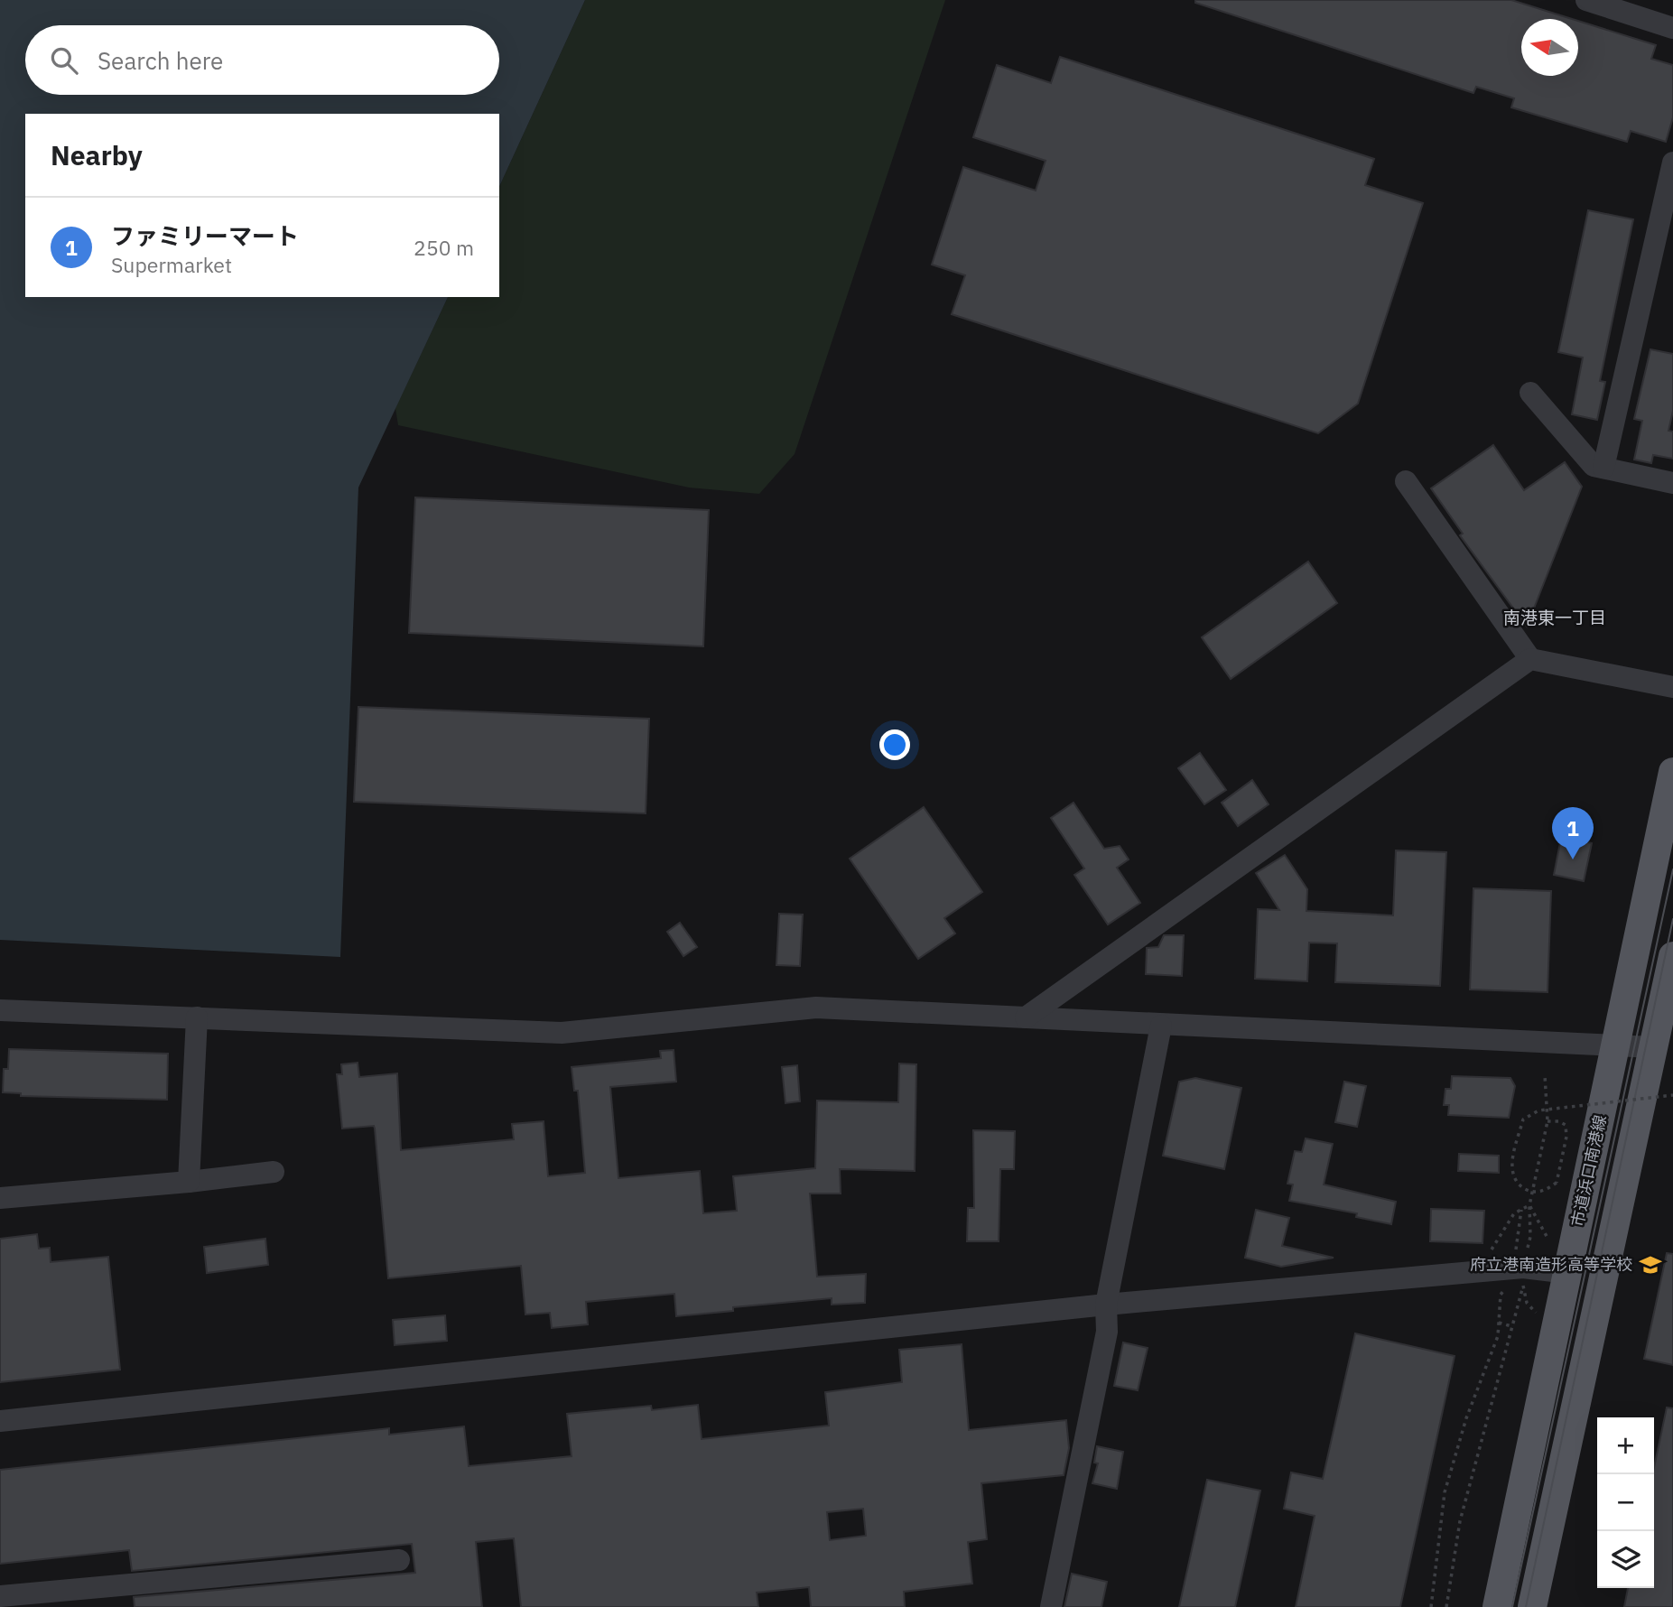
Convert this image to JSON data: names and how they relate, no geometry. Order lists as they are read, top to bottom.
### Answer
{
  "streets": {
    "main road": ["市道浜口南港線"]
  },
  "districts": ["南港東一丁目"],
  "places": {
    "school or university": ["府立港南造形高等学校"]
  },
  "north": "left",
  "page": {
    "search": "Search here",
    "heading": "Nearby",
    "list": [
      {
        "mark": "1",
        "name": "ファミリーマート",
        "note": "Supermarket",
        "value": "250 m"
      }
    ],
    "pins": "1",
    "map_buttons": ["+", "−"]
  }
}
